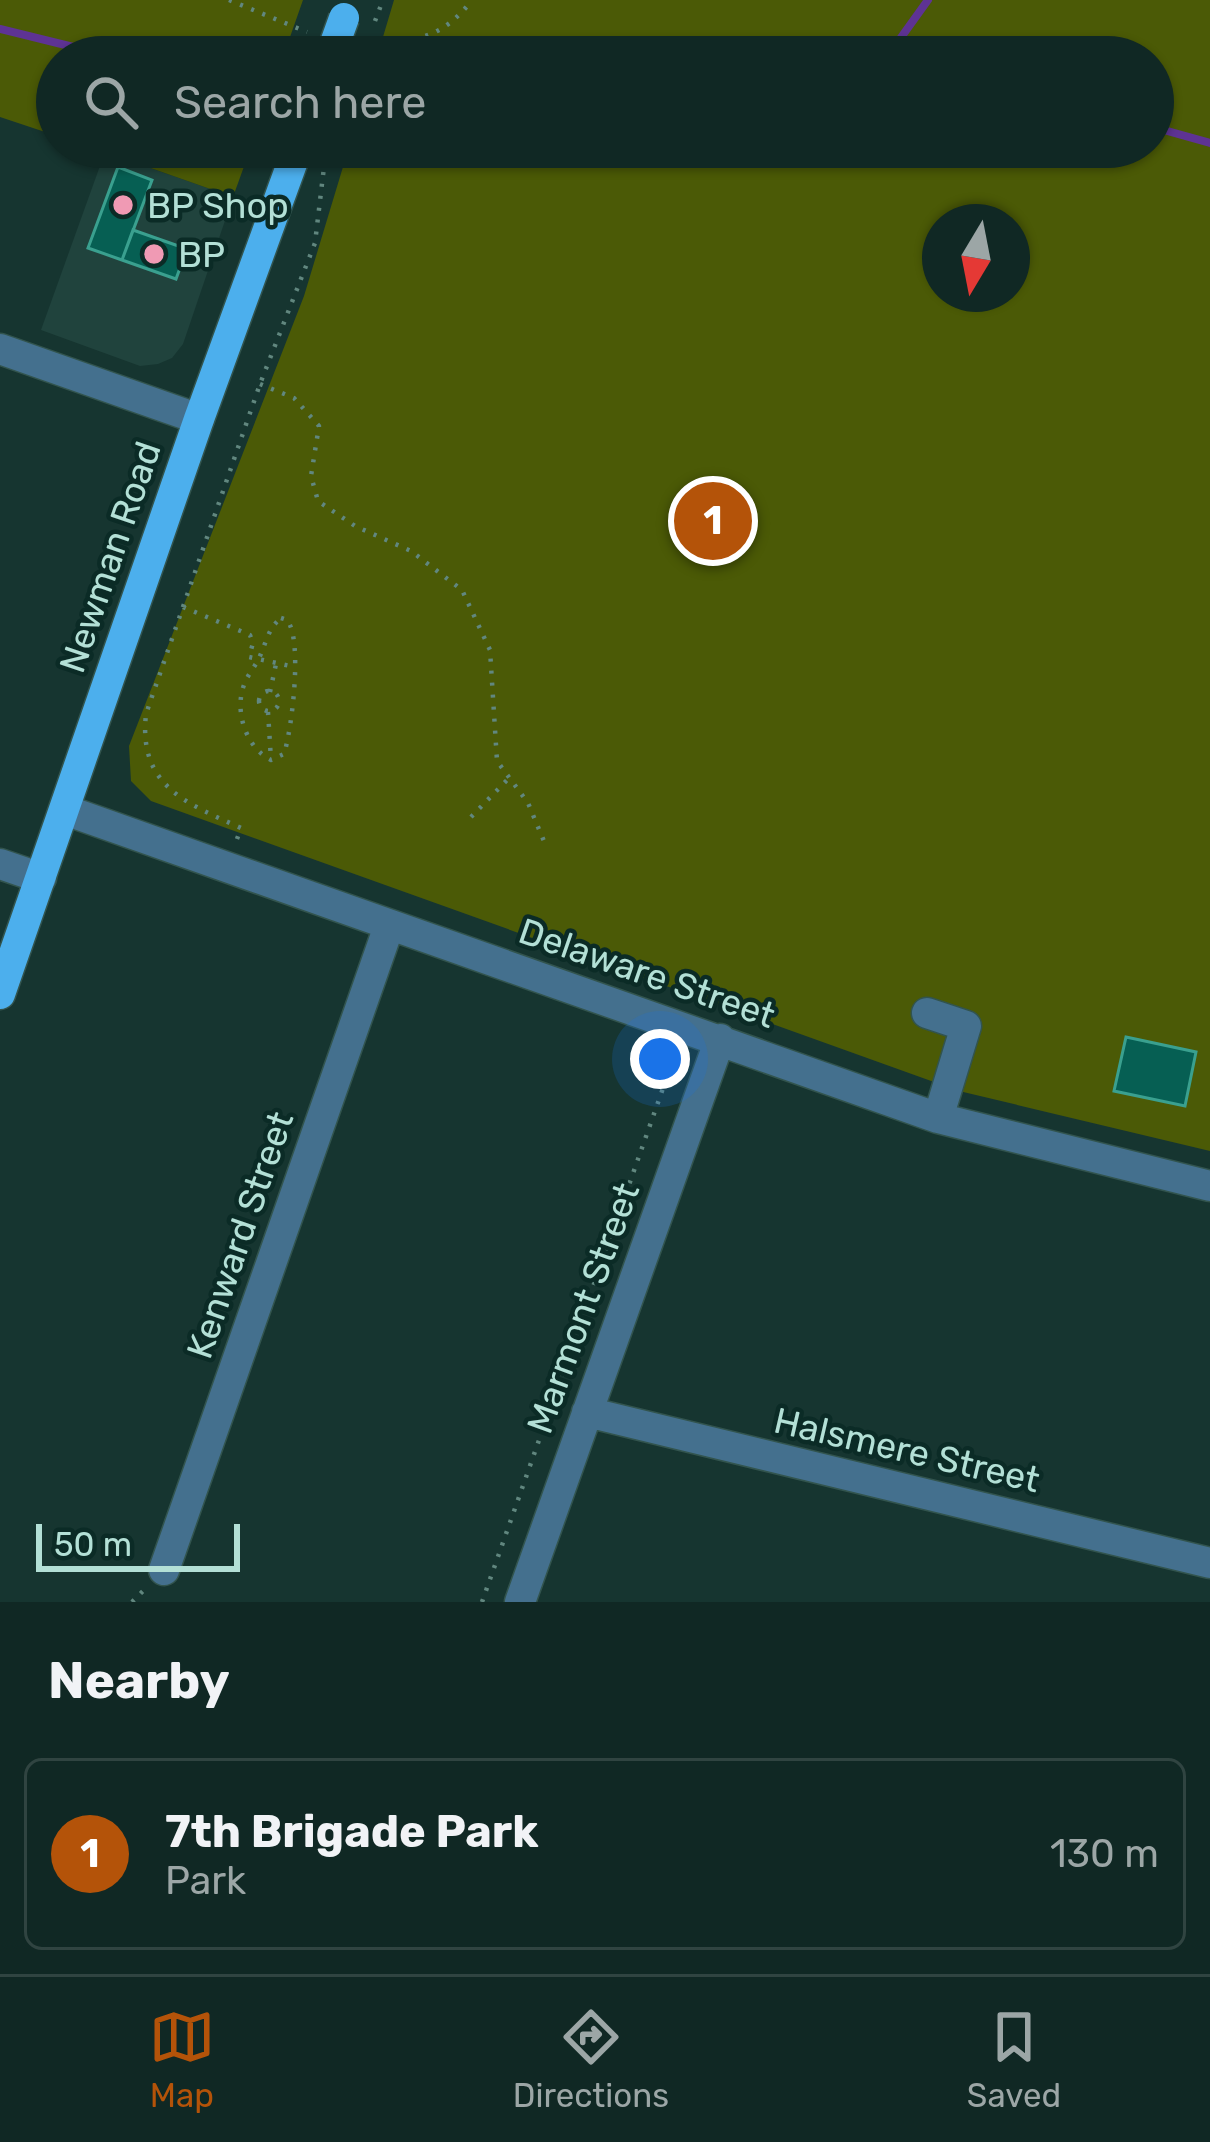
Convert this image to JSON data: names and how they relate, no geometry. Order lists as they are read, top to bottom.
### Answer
{
  "streets": {
    "main road": ["Newman Road"],
    "street": [
      "Delaware Street",
      "Kenward Street",
      "Marmont Street",
      "Halsmere Street"
    ]
  },
  "crossings": [
    ["Newman Road", "Delaware Street"],
    ["Delaware Street", "Kenward Street"],
    ["Delaware Street", "Marmont Street"],
    ["Marmont Street", "Halsmere Street"]
  ],
  "places": ["BP Shop", "BP"],
  "scale_bar": "50 m",
  "north": "bottom",
  "page": {
    "search": "Search here",
    "pins": "1",
    "scale": "50 m",
    "heading": "Nearby",
    "list": [
      {
        "mark": "1",
        "name": "7th Brigade Park",
        "note": "Park",
        "value": "130 m"
      }
    ],
    "nav": ["Map", "Directions", "Saved"]
  }
}
